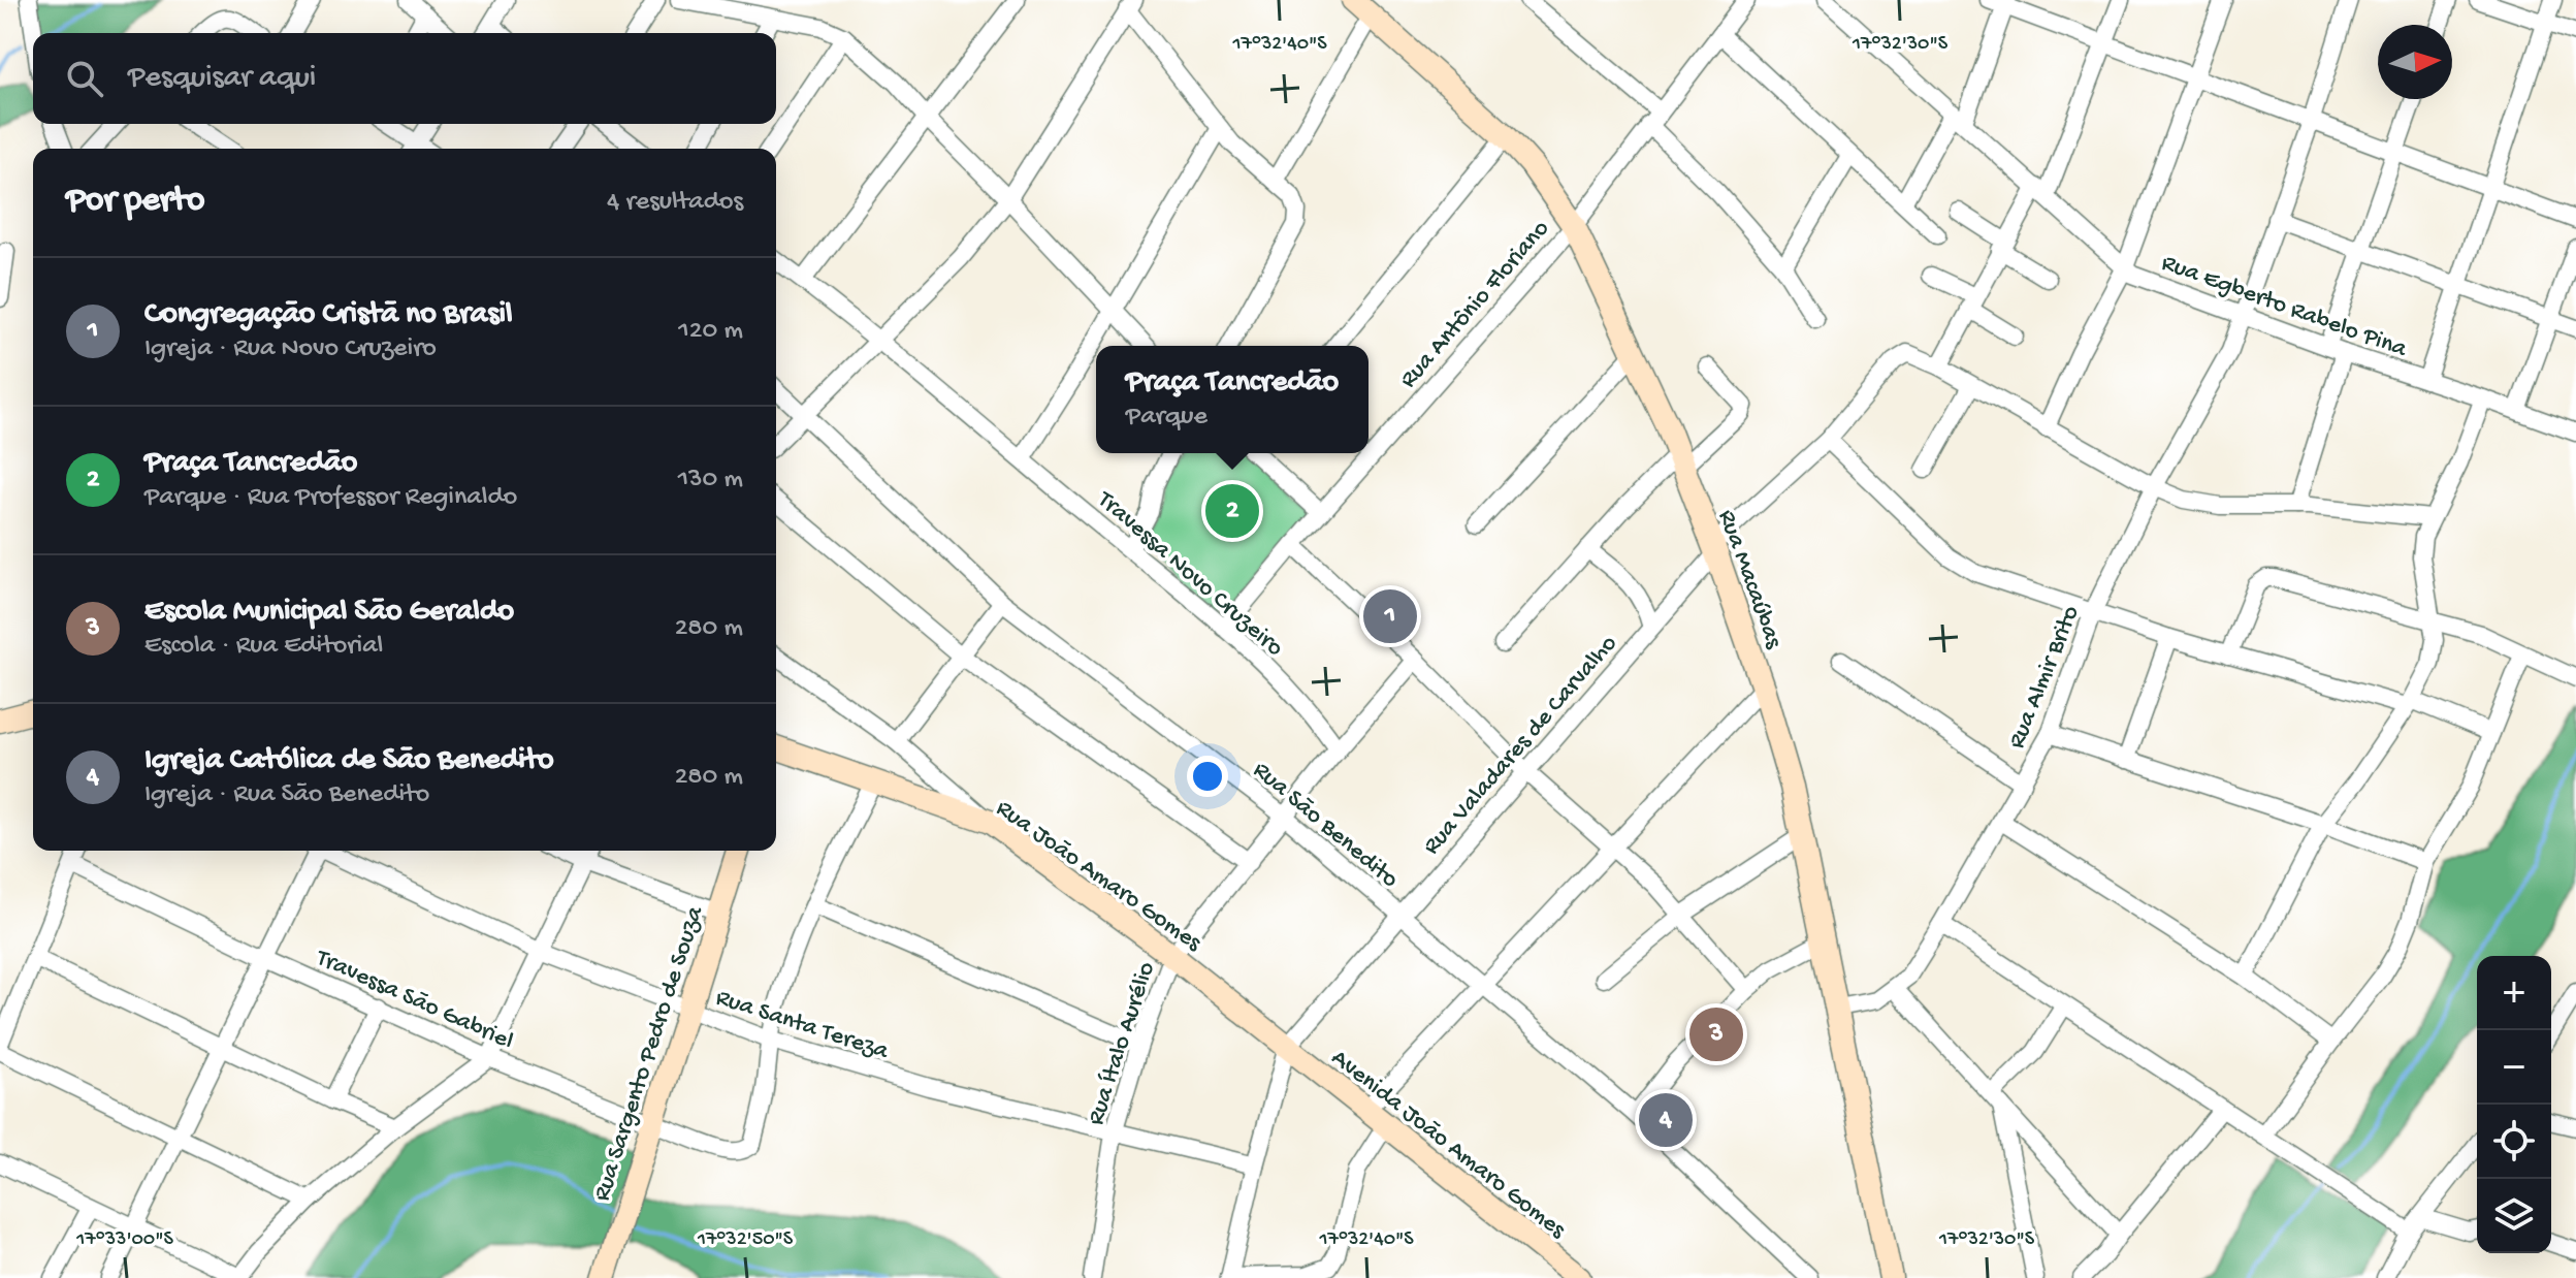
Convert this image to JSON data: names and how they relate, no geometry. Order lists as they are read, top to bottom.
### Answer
{
  "streets": {
    "street": [
      "Rua Antônio Floriano",
      "Rua Egberto Rabelo Pina",
      "Travessa Novo Cruzeiro",
      "Rua Macaúbas",
      "Rua Almir Brito",
      "Rua Valadares de Carvalho",
      "Rua São Benedito",
      "Rua João Amaro Gomes",
      "Travessa São Gabriel",
      "Rua Santa Tereza",
      "Rua Ítalo Aurélio",
      "Rua Sargento Pedro de Souza",
      "Avenida João Amaro Gomes"
    ]
  },
  "crossings": [
    ["Rua Antônio Floriano", "Travessa Novo Cruzeiro"],
    ["Rua Antônio Floriano", "Rua Macaúbas"],
    ["Rua Egberto Rabelo Pina", "Rua Almir Brito"],
    ["Travessa Novo Cruzeiro", "Rua Ítalo Aurélio"],
    ["Rua Macaúbas", "Rua Almir Brito"],
    ["Rua Macaúbas", "Rua Valadares de Carvalho"],
    ["Rua Valadares de Carvalho", "Rua São Benedito"],
    ["Rua Valadares de Carvalho", "Rua João Amaro Gomes"],
    ["Rua Valadares de Carvalho", "Rua Santa Tereza"],
    ["Rua Valadares de Carvalho", "Avenida João Amaro Gomes"],
    ["Rua São Benedito", "Rua Ítalo Aurélio"],
    ["Rua João Amaro Gomes", "Rua Ítalo Aurélio"],
    ["Rua João Amaro Gomes", "Avenida João Amaro Gomes"],
    ["Travessa São Gabriel", "Rua Santa Tereza"],
    ["Travessa São Gabriel", "Rua Sargento Pedro de Souza"],
    ["Rua Santa Tereza", "Rua Ítalo Aurélio"],
    ["Rua Santa Tereza", "Rua Sargento Pedro de Souza"]
  ],
  "north": "right",
  "page": {
    "search": "Pesquisar aqui",
    "heading": ["Por perto", "4 resultados"],
    "list": [
      {
        "mark": "1",
        "name": "Congregação Cristã no Brasil",
        "note": "Igreja · Rua Novo Cruzeiro",
        "value": "120 m"
      },
      {
        "mark": "2",
        "name": "Praça Tancredão",
        "note": "Parque · Rua Professor Reginaldo",
        "value": "130 m"
      },
      {
        "mark": "3",
        "name": "Escola Municipal São Geraldo",
        "note": "Escola · Rua Editorial",
        "value": "280 m"
      },
      {
        "mark": "4",
        "name": "Igreja Católica de São Benedito",
        "note": "Igreja · Rua São Benedito",
        "value": "280 m"
      }
    ],
    "popup": ["Praça Tancredão", "Parque"],
    "pins": [
      "2",
      "1",
      "3",
      "4"
    ],
    "map_buttons": ["+", "−"]
  },
  "coordinates": [
    "17°32'40\"S",
    "17°32'30\"S",
    "17°33'00\"S",
    "17°32'50\"S"
  ]
}
